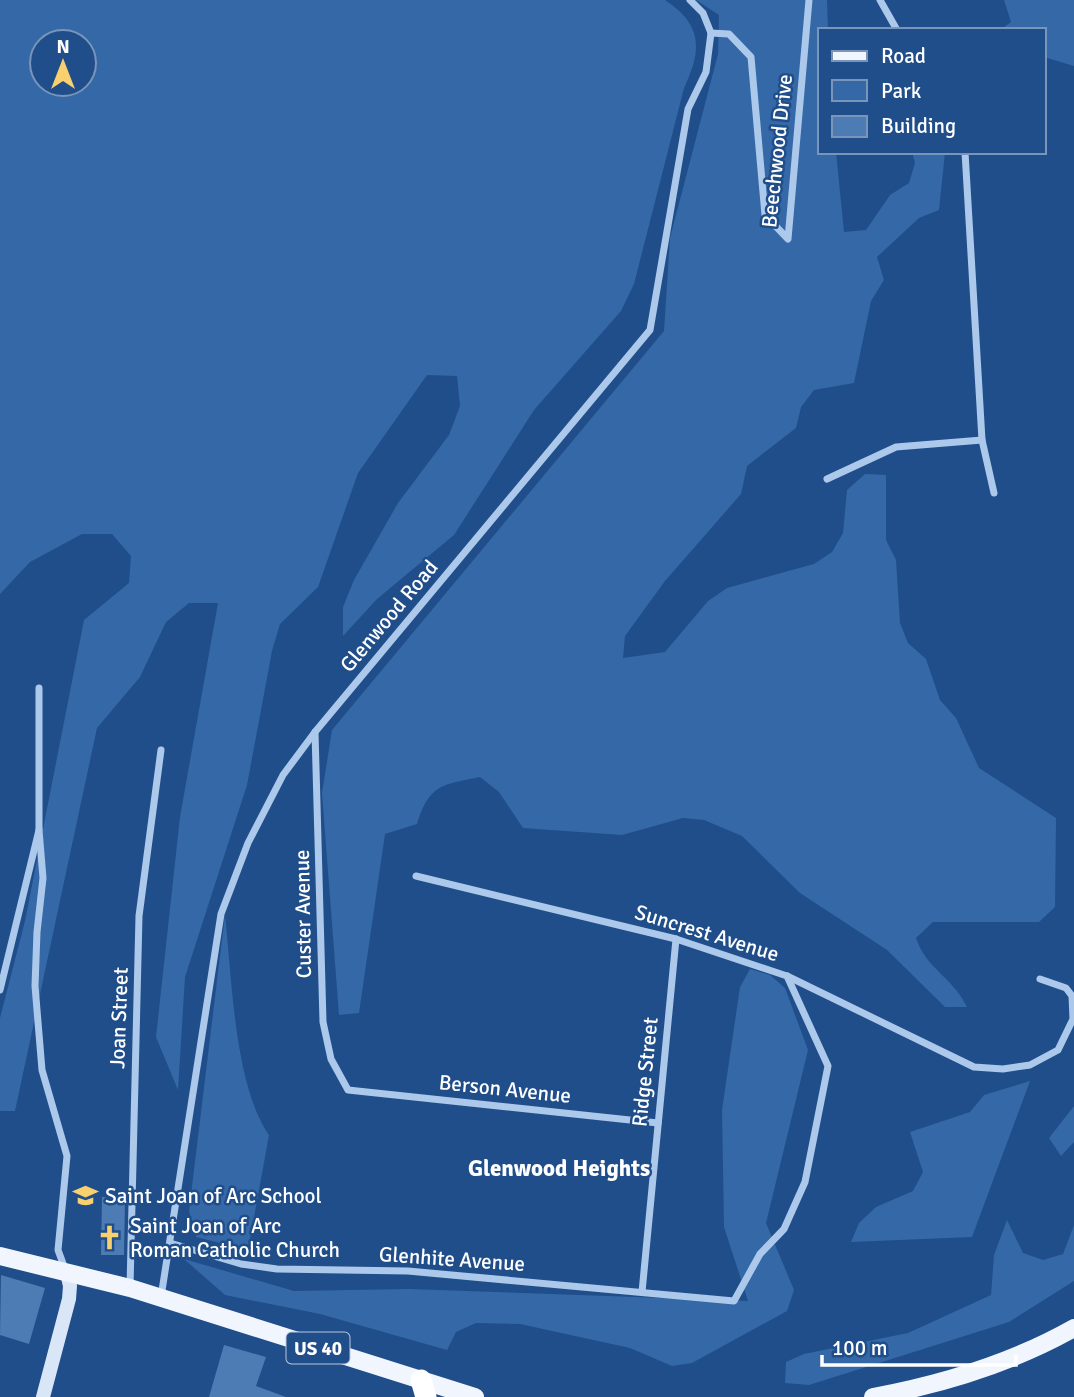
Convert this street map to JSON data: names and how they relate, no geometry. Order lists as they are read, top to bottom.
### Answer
{
  "streets": {
    "main road": ["US 40"],
    "street": [
      "Beechwood Drive",
      "Glenwood Road",
      "Custer Avenue",
      "Suncrest Avenue",
      "Joan Street",
      "Ridge Street",
      "Berson Avenue",
      "Glenhite Avenue"
    ]
  },
  "crossings": [
    ["Beechwood Drive", "Glenwood Road"],
    ["Glenwood Road", "Custer Avenue"],
    ["Glenwood Road", "Glenhite Avenue"],
    ["Glenwood Road", "US 40"],
    ["Custer Avenue", "Berson Avenue"],
    ["Suncrest Avenue", "Ridge Street"],
    ["Suncrest Avenue", "Glenhite Avenue"],
    ["Joan Street", "US 40"],
    ["Ridge Street", "Berson Avenue"],
    ["Ridge Street", "Glenhite Avenue"]
  ],
  "districts": ["Glenwood Heights"],
  "places": {
    "school or university": ["Saint Joan of Arc School"],
    "church": ["Saint Joan of Arc Roman Catholic Church"]
  },
  "legend": ["Road", "Park", "Building"],
  "scale_bar": "100 m",
  "north": "top"
}
